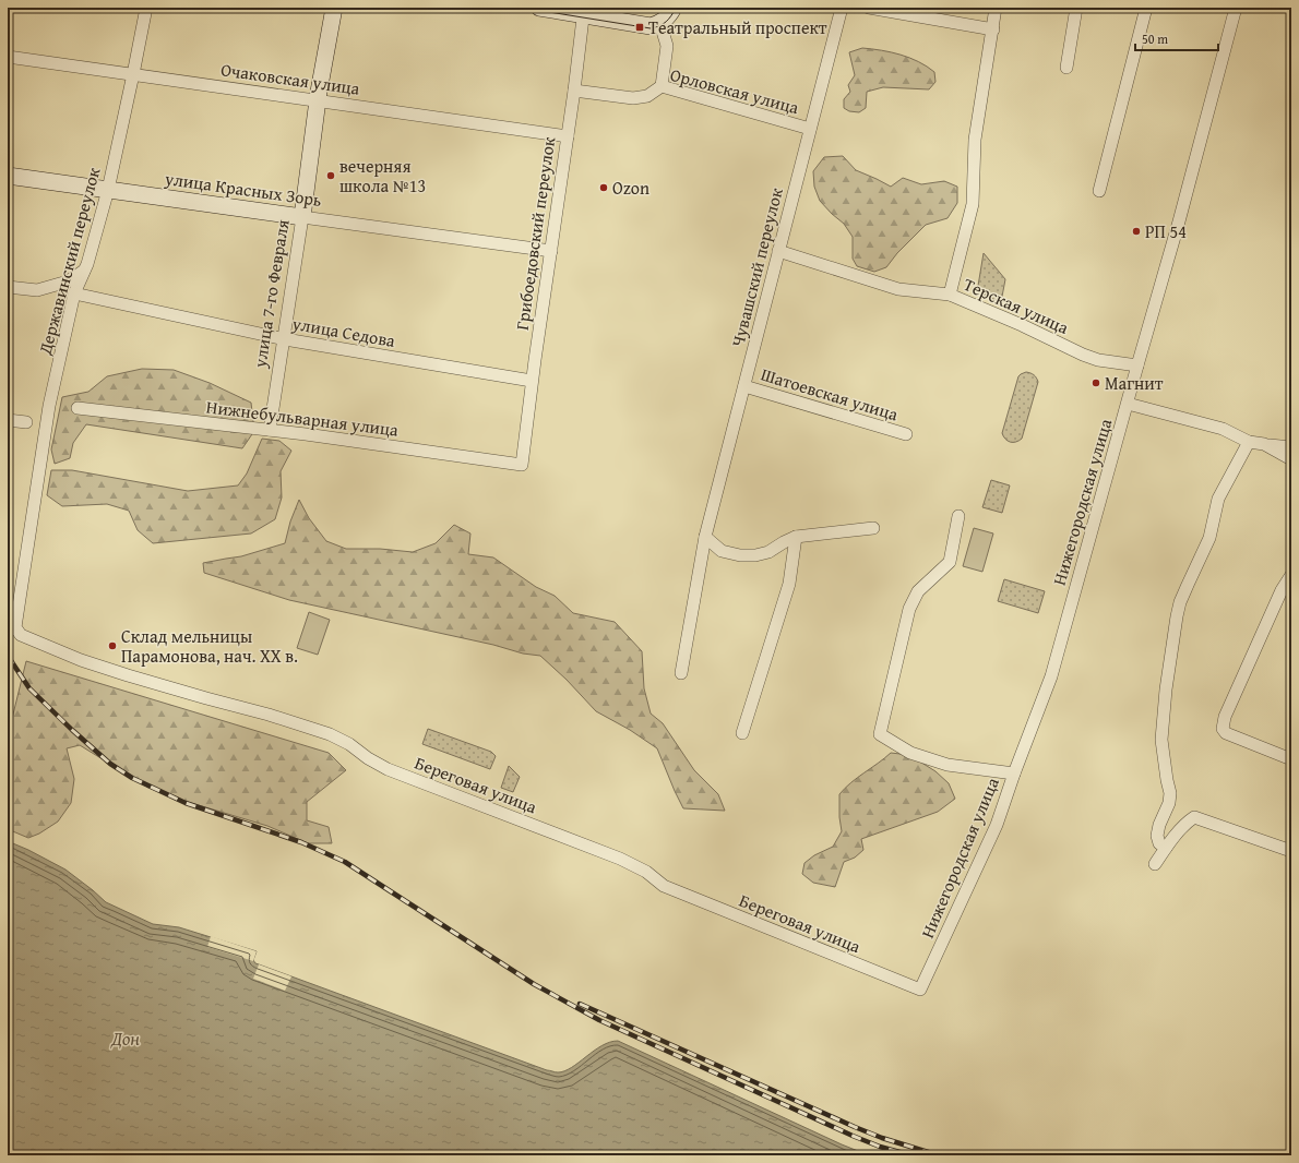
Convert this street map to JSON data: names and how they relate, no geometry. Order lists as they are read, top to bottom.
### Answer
{
  "streets": {
    "street": [
      "Очаковская улица",
      "Орловская улица",
      "улица Красных Зорь",
      "Грибоедовский переулок",
      "Державинский переулок",
      "Чувашский переулок",
      "улица 7-го Февраля",
      "Терская улица",
      "улица Седова",
      "Шатоевская улица",
      "Нижнебульварная улица",
      "Нижегородская улица",
      "Береговая улица"
    ]
  },
  "crossings": [
    ["Очаковская улица", "Грибоедовский переулок"],
    ["Очаковская улица", "Державинский переулок"],
    ["Очаковская улица", "улица 7-го Февраля"],
    ["Орловская улица", "Грибоедовский переулок"],
    ["Орловская улица", "Чувашский переулок"],
    ["улица Красных Зорь", "Грибоедовский переулок"],
    ["улица Красных Зорь", "Державинский переулок"],
    ["улица Красных Зорь", "улица 7-го Февраля"],
    ["Грибоедовский переулок", "улица Седова"],
    ["Грибоедовский переулок", "Нижнебульварная улица"],
    ["Державинский переулок", "улица Седова"],
    ["Державинский переулок", "Береговая улица"],
    ["Чувашский переулок", "Терская улица"],
    ["Чувашский переулок", "Шатоевская улица"],
    ["улица 7-го Февраля", "улица Седова"],
    ["улица 7-го Февраля", "Нижнебульварная улица"],
    ["Терская улица", "Нижегородская улица"],
    ["Нижегородская улица", "Береговая улица"]
  ],
  "water": ["Дон"],
  "places": {
    "transit": ["Театральный проспект"],
    "other": [
      "вечерняя школа №13",
      "Ozon",
      "РП 54",
      "Магнит",
      "Склад мельницы Парамонова, нач. XX в."
    ]
  },
  "scale_bar": "50 m"
}
